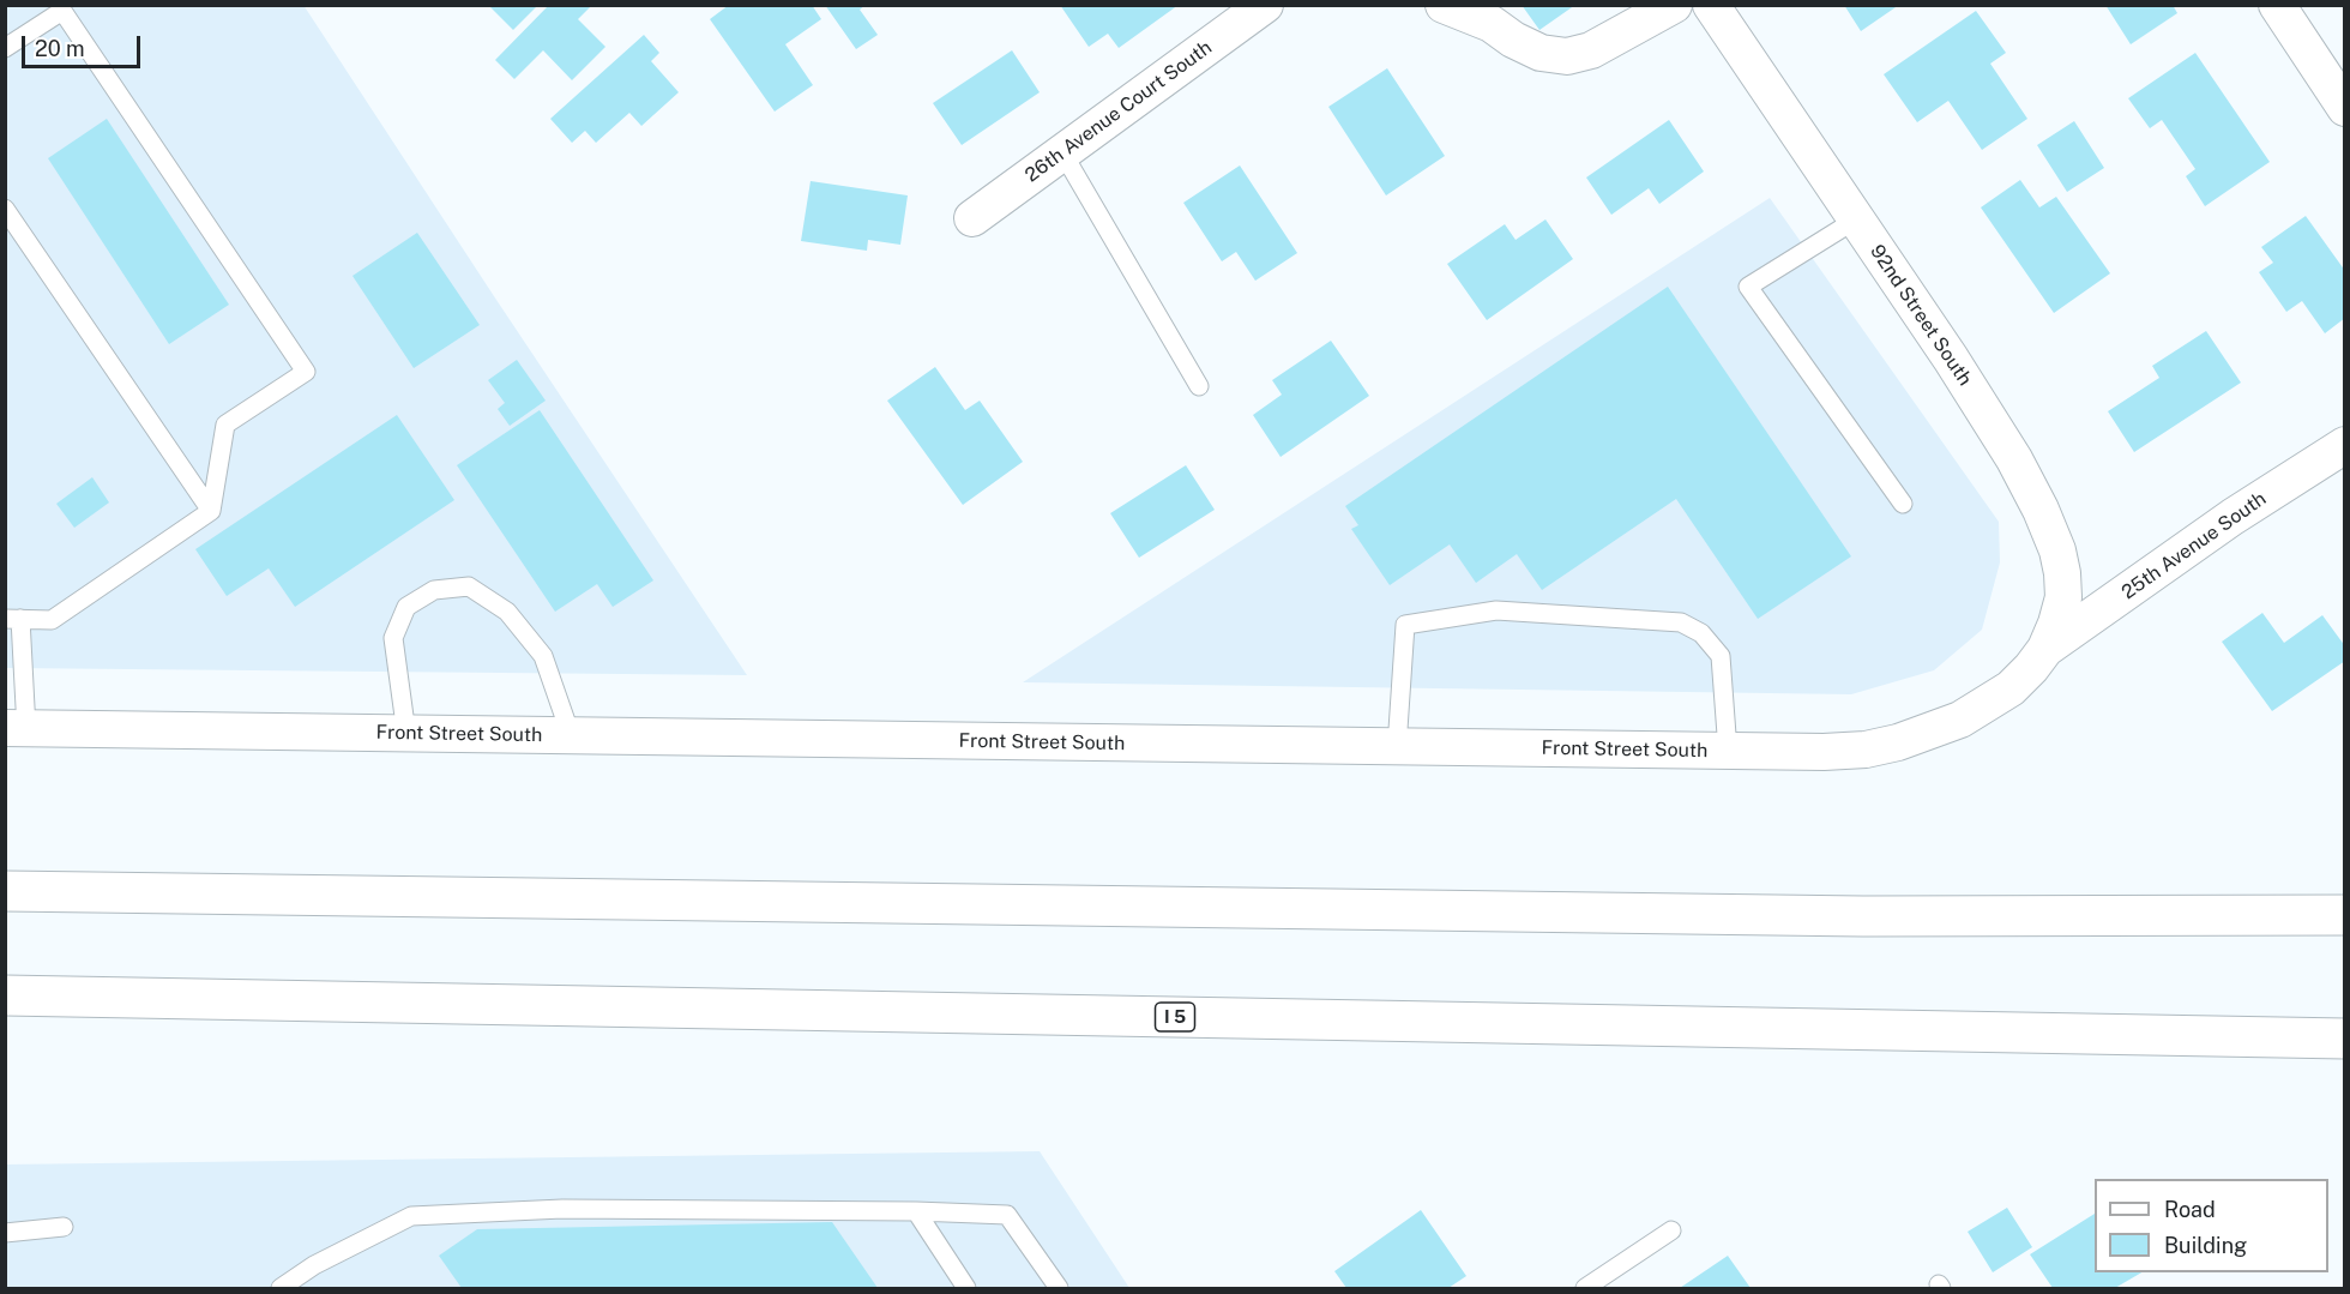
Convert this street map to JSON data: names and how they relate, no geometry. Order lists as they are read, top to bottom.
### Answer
{
  "streets": {
    "highway": ["I 5"],
    "street": [
      "26th Avenue Court South",
      "92nd Street South",
      "25th Avenue South",
      "Front Street South"
    ]
  },
  "crossings": [
    ["92nd Street South", "25th Avenue South"],
    ["92nd Street South", "Front Street South"],
    ["25th Avenue South", "Front Street South"]
  ],
  "legend": ["Road", "Building"],
  "scale_bar": "20 m"
}
